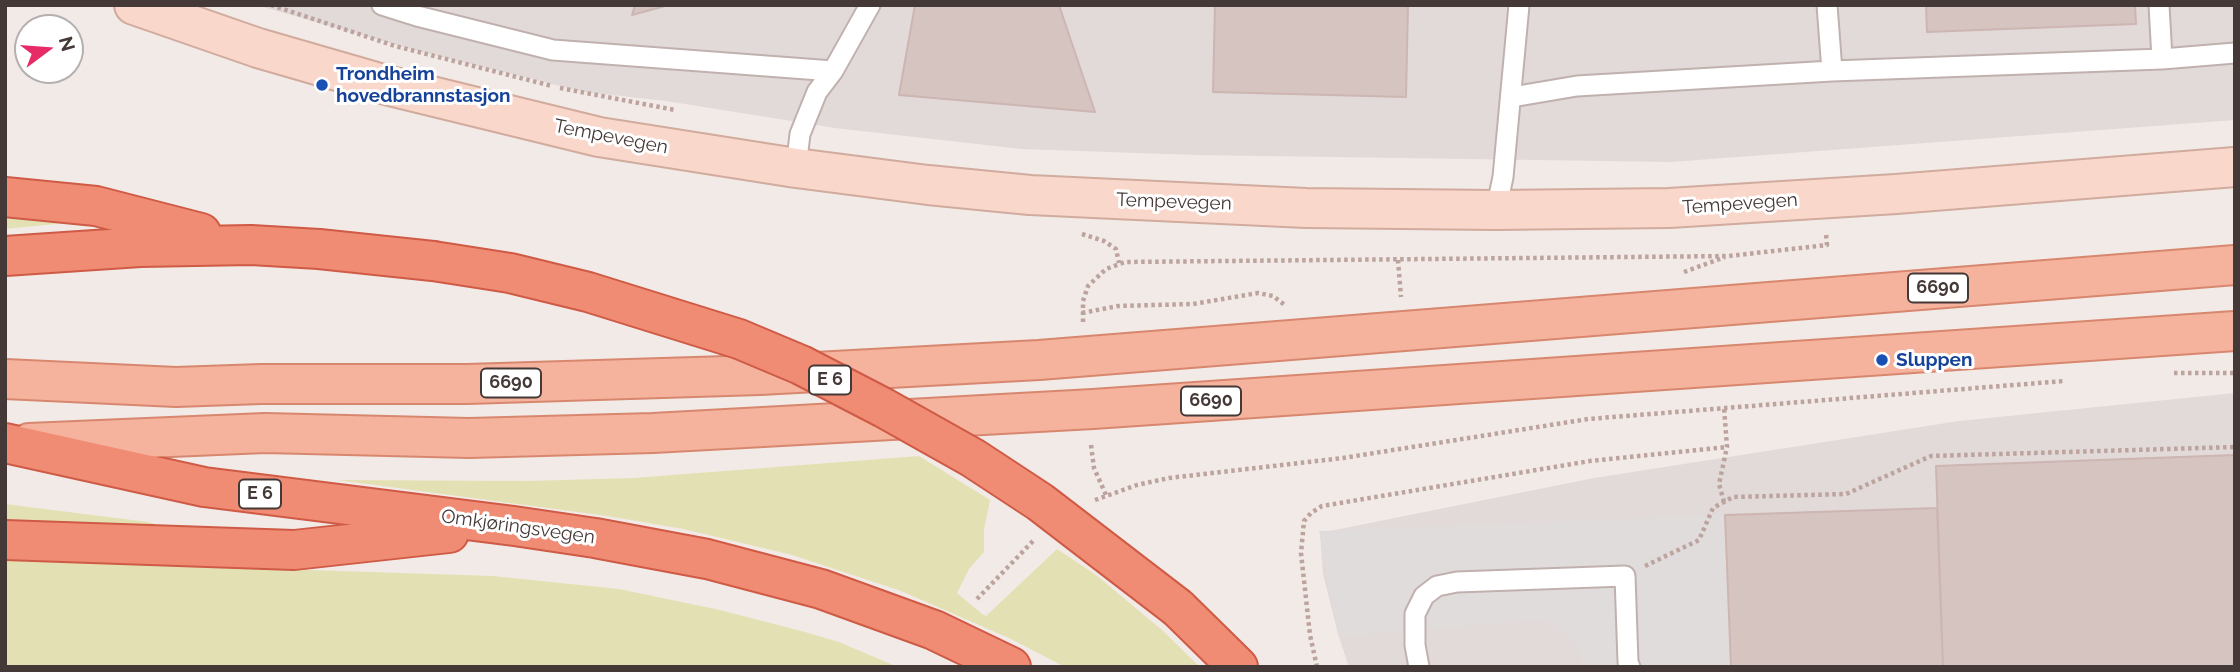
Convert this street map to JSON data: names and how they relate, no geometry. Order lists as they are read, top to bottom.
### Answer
{
  "streets": {
    "highway": ["E 6", "Omkjøringsvegen"],
    "main road": ["6690"],
    "street": ["Tempevegen"]
  },
  "crossings": [
    ["6690", "Omkjøringsvegen"],
    ["E 6", "Omkjøringsvegen"]
  ],
  "places": ["Trondheim hovedbrannstasjon", "Sluppen"],
  "north": "right"
}
